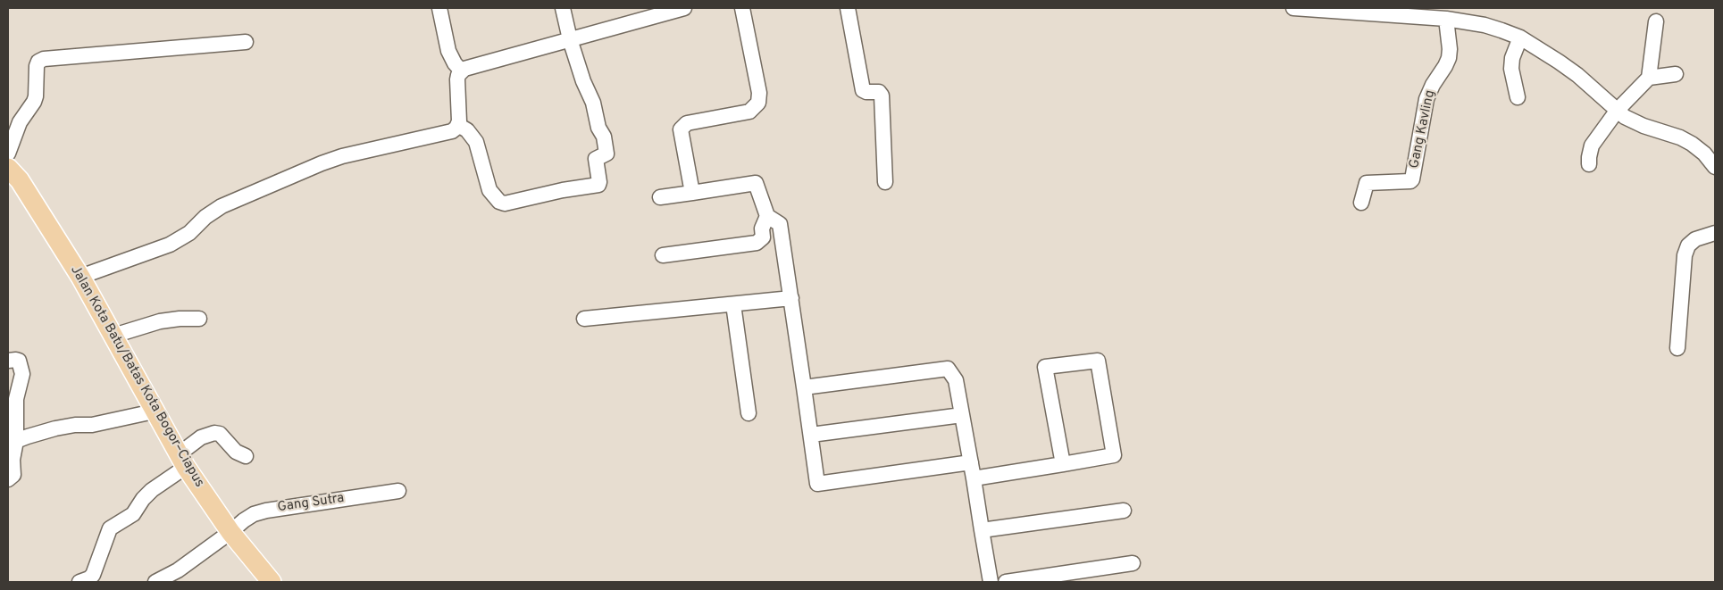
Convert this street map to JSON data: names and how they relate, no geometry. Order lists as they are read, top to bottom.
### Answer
{
  "streets": {
    "main road": ["Jalan Kota Batu/Batas Kota Bogor–Ciapus"],
    "street": ["Gang Kavling", "Gang Sutra"]
  },
  "crossings": [
    ["Jalan Kota Batu/Batas Kota Bogor–Ciapus", "Gang Sutra"]
  ]
}
